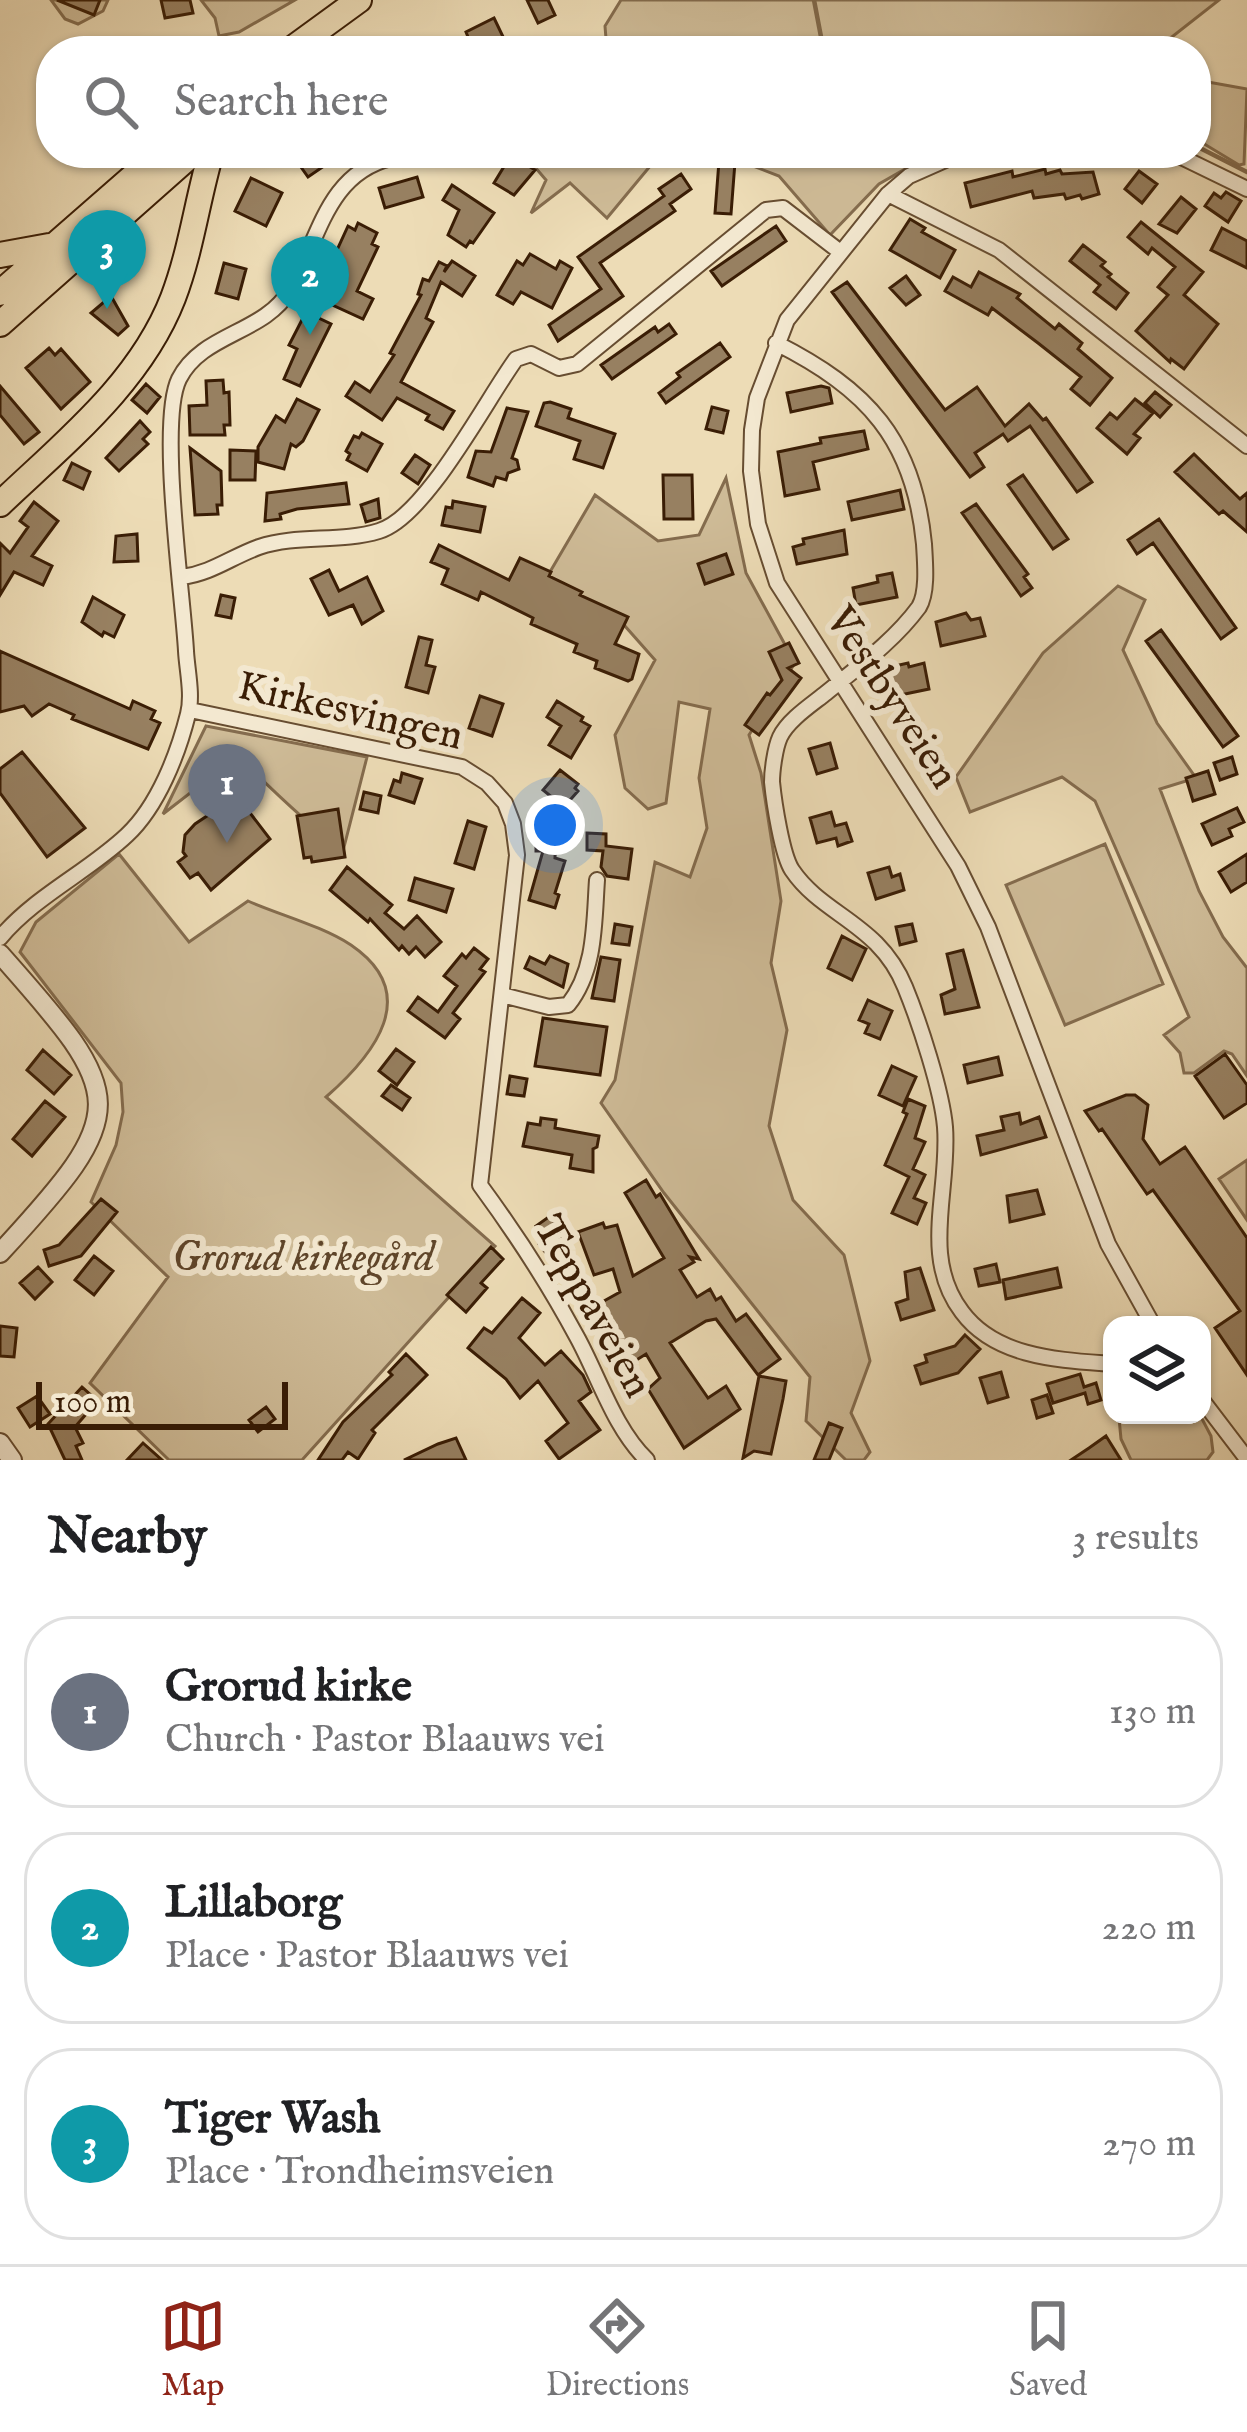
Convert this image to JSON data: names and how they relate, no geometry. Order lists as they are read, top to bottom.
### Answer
{
  "streets": {
    "street": ["Vestbyveien", "Kirkesvingen", "Teppaveien"]
  },
  "crossings": [
    ["Kirkesvingen", "Teppaveien"]
  ],
  "parks": ["Grorud kirkegård"],
  "scale_bar": "100 m",
  "page": {
    "search": "Search here",
    "pins": ["3", "2", "1"],
    "scale": "100 m",
    "heading": ["Nearby", "3 results"],
    "list": [
      {
        "mark": "1",
        "name": "Grorud kirke",
        "note": "Church · Pastor Blaauws vei",
        "value": "130 m"
      },
      {
        "mark": "2",
        "name": "Lillaborg",
        "note": "Place · Pastor Blaauws vei",
        "value": "220 m"
      },
      {
        "mark": "3",
        "name": "Tiger Wash",
        "note": "Place · Trondheimsveien",
        "value": "270 m"
      }
    ],
    "nav": ["Map", "Directions", "Saved"]
  }
}
